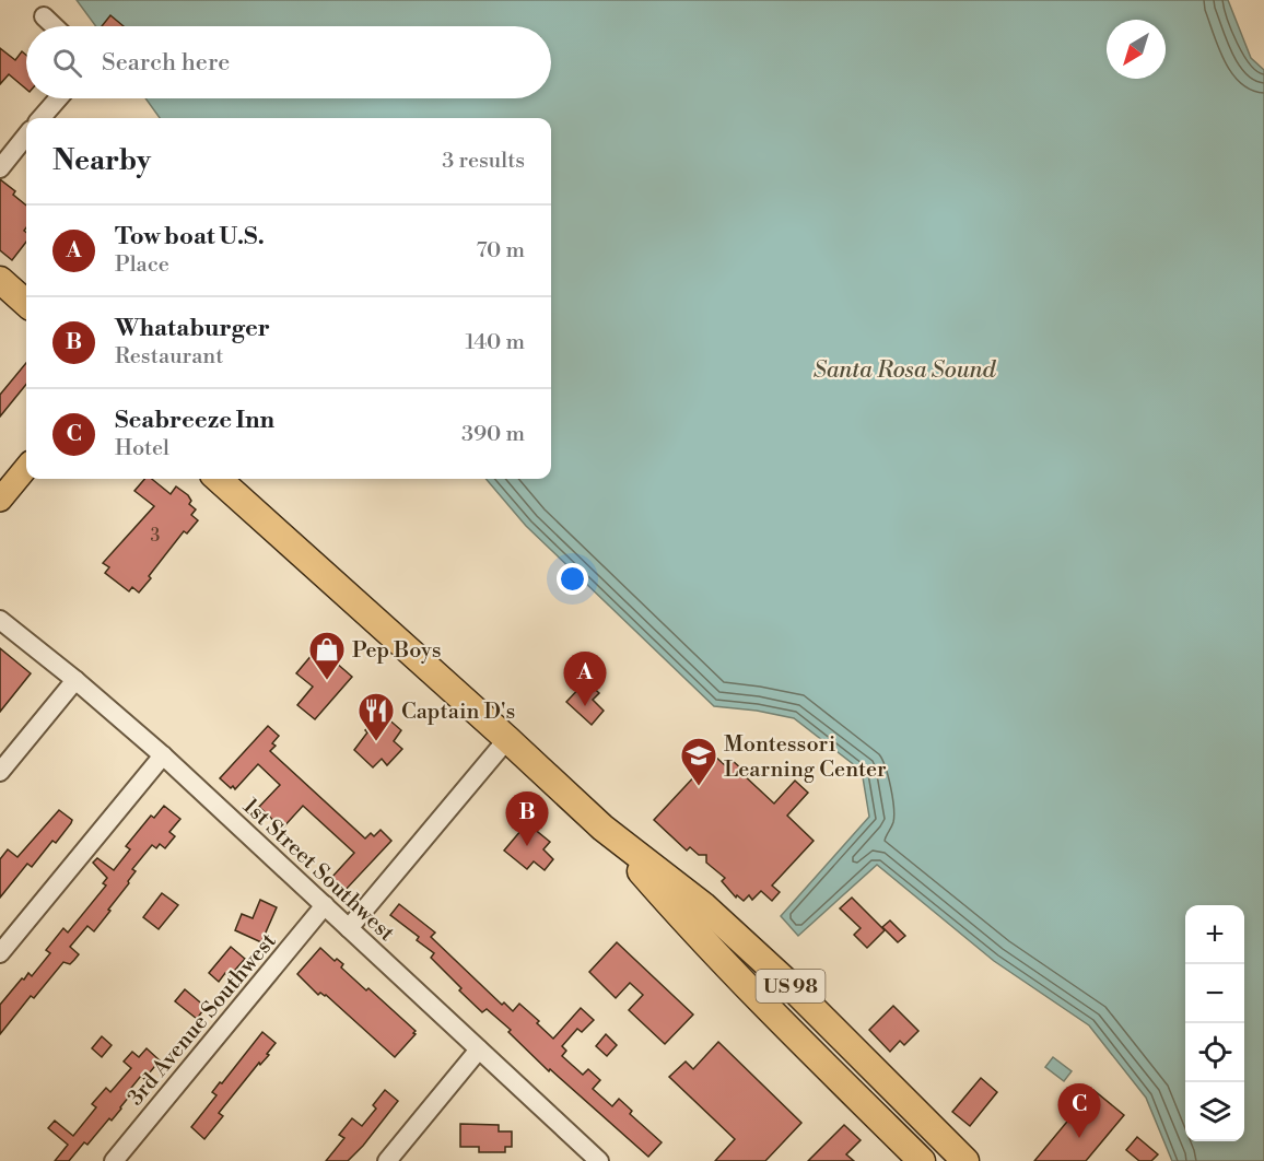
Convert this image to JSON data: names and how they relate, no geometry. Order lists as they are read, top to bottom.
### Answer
{
  "streets": {
    "highway": ["US 98"],
    "street": ["1st Street Southwest", "3rd Avenue Southwest"]
  },
  "crossings": [
    ["1st Street Southwest", "3rd Avenue Southwest"]
  ],
  "water": ["Santa Rosa Sound"],
  "places": {
    "shop": ["Pep Boys"],
    "restaurant": ["Captain D's"],
    "school or university": ["Montessori Learning Center"]
  },
  "house_numbers": ["3"],
  "north": "bottom left",
  "page": {
    "search": "Search here",
    "heading": ["Nearby", "3 results"],
    "list": [
      {
        "mark": "A",
        "name": "Tow boat U.S.",
        "note": "Place",
        "value": "70 m"
      },
      {
        "mark": "B",
        "name": "Whataburger",
        "note": "Restaurant",
        "value": "140 m"
      },
      {
        "mark": "C",
        "name": "Seabreeze Inn",
        "note": "Hotel",
        "value": "390 m"
      }
    ],
    "pins": ["A", "B", "C"],
    "map_buttons": ["+", "−"]
  }
}
